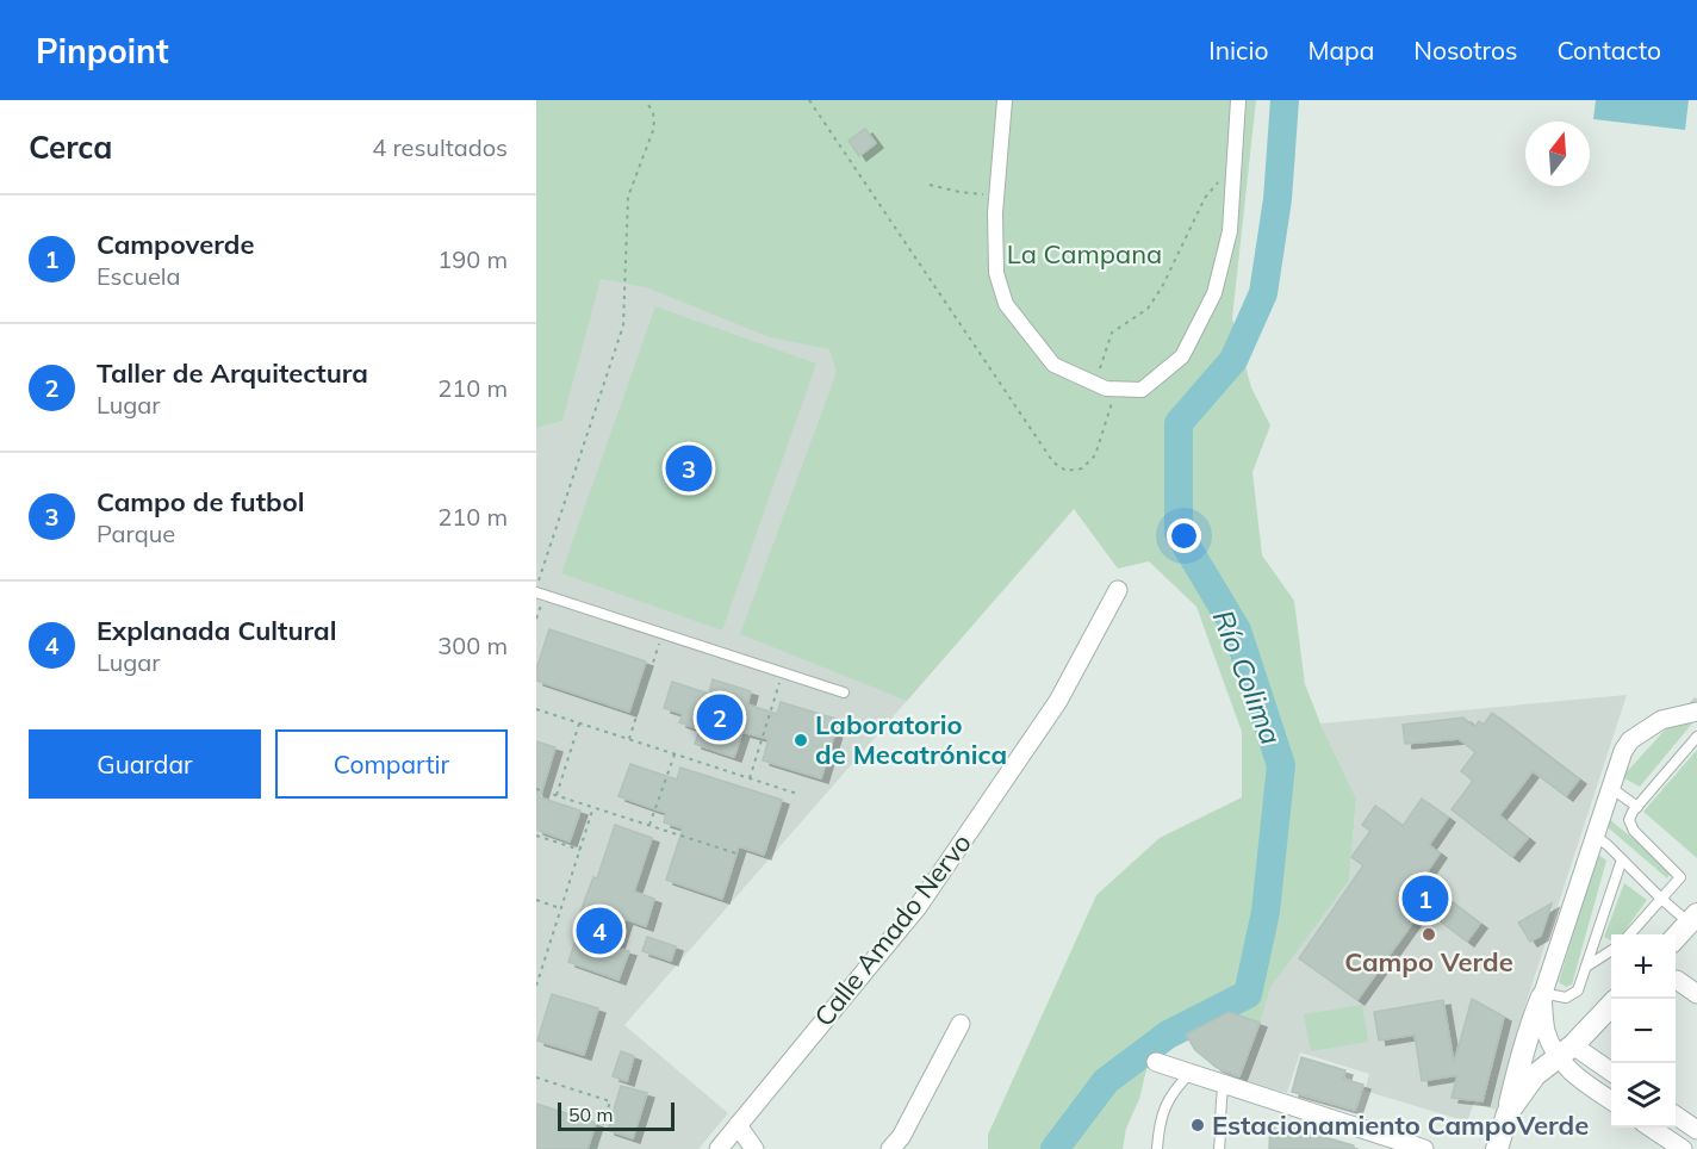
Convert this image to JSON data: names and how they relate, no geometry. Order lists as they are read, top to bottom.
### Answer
{
  "streets": {
    "street": ["Calle Amado Nervo"]
  },
  "water": ["Río Colima"],
  "parks": ["La Campana"],
  "places": ["Laboratorio de Mecatrónica", "Campo Verde", "Estacionamiento CampoVerde"],
  "scale_bar": "50 m",
  "north": "top",
  "page": {
    "header": "Pinpoint",
    "nav": [
      "Inicio",
      "Mapa",
      "Nosotros",
      "Contacto"
    ],
    "heading": ["Cerca", "4 resultados"],
    "list": [
      {
        "mark": "1",
        "name": "Campoverde",
        "note": "Escuela",
        "value": "190 m"
      },
      {
        "mark": "2",
        "name": "Taller de Arquitectura",
        "note": "Lugar",
        "value": "210 m"
      },
      {
        "mark": "3",
        "name": "Campo de futbol",
        "note": "Parque",
        "value": "210 m"
      },
      {
        "mark": "4",
        "name": "Explanada Cultural",
        "note": "Lugar",
        "value": "300 m"
      }
    ],
    "pins": [
      "3",
      "2",
      "1",
      "4"
    ],
    "buttons": ["Guardar", "Compartir"],
    "map_buttons": ["+", "−"],
    "scale": "50 m"
  }
}
